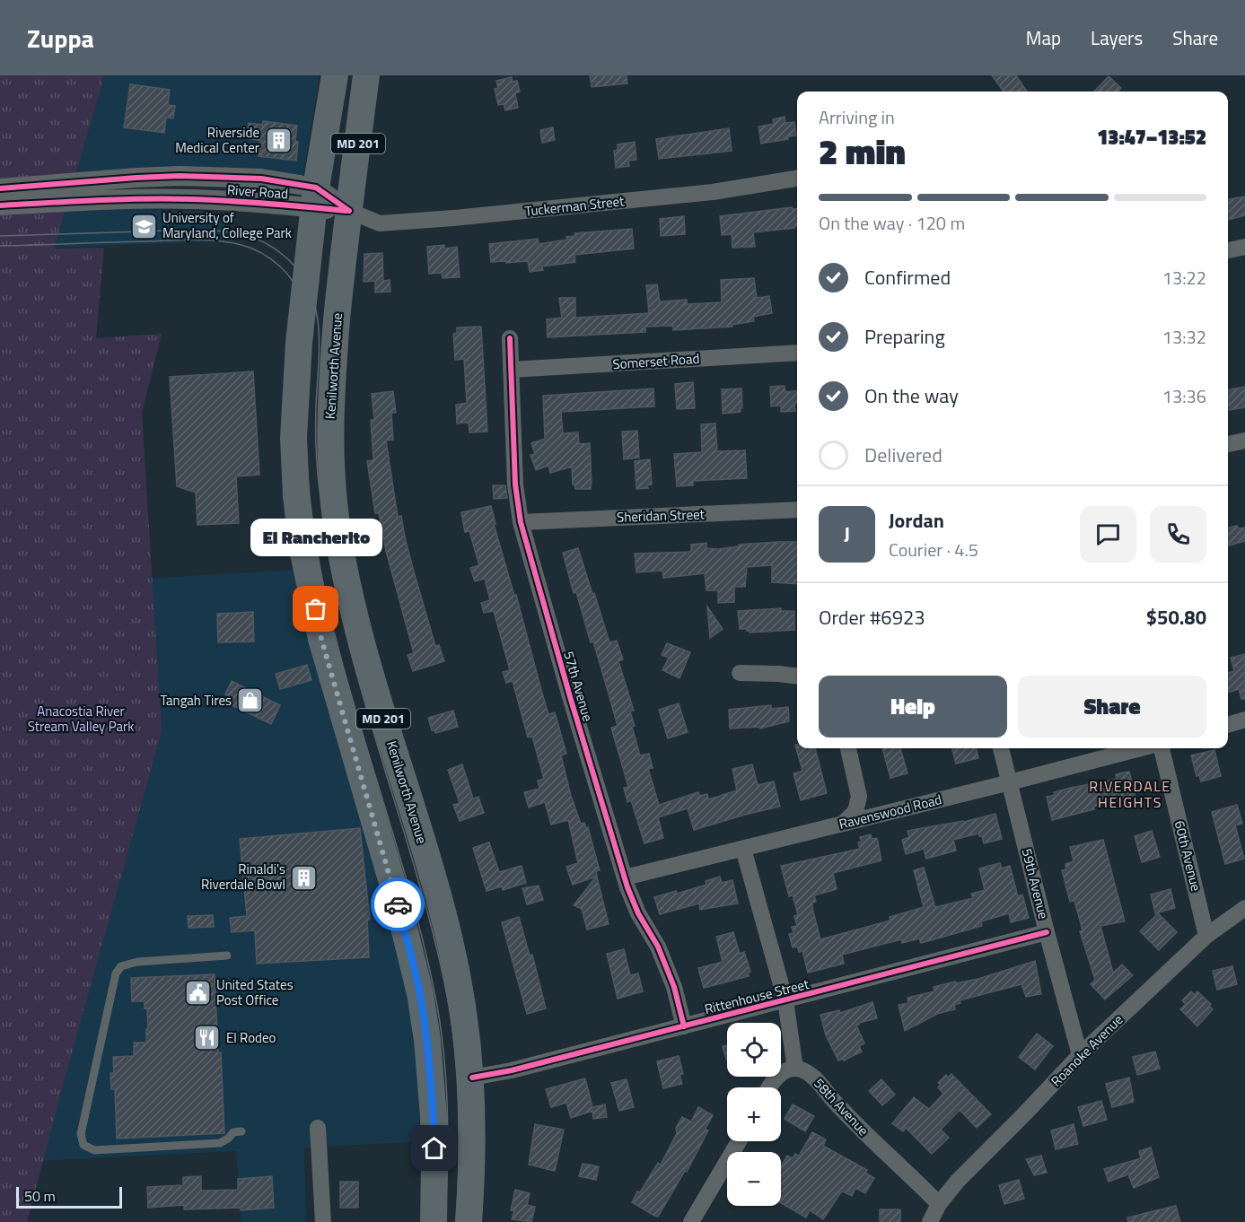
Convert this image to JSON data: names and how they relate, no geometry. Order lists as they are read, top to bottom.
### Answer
{
  "streets": {
    "main road": ["MD 201", "Kenilworth Avenue"],
    "street": [
      "River Road",
      "Tuckerman Street",
      "Somerset Road",
      "Sheridan Street",
      "57th Avenue",
      "Ravenswood Road",
      "60th Avenue",
      "59th Avenue",
      "Rittenhouse Street",
      "Roanoke Avenue",
      "58th Avenue"
    ]
  },
  "crossings": [
    ["MD 201", "River Road"],
    ["River Road", "Tuckerman Street"],
    ["River Road", "Kenilworth Avenue"],
    ["Tuckerman Street", "Kenilworth Avenue"],
    ["Somerset Road", "57th Avenue"],
    ["Kenilworth Avenue", "Rittenhouse Street"],
    ["Sheridan Street", "57th Avenue"],
    ["57th Avenue", "Ravenswood Road"],
    ["57th Avenue", "Rittenhouse Street"],
    ["Ravenswood Road", "59th Avenue"],
    ["60th Avenue", "Roanoke Avenue"],
    ["59th Avenue", "Rittenhouse Street"],
    ["59th Avenue", "Roanoke Avenue"],
    ["Roanoke Avenue", "58th Avenue"]
  ],
  "districts": ["RIVERDALE HEIGHTS"],
  "parks": ["Anacostia River Stream Valley Park"],
  "places": {
    "building": ["Riverside Medical Center", "Rinaldi's Riverdale Bowl"],
    "school or university": ["University of Maryland, College Park"],
    "other": ["El Rancherito"],
    "shop": ["Tangah Tires"],
    "public building": ["United States Post Office"],
    "restaurant": ["El Rodeo"]
  },
  "scale_bar": "50 m",
  "page": {
    "header": "Zuppa",
    "nav": ["Map", "Layers", "Share"],
    "heading": ["2 min", "Arriving in", "13:47–13:52"],
    "panel": [
      "Jordan",
      "Courier · 4.5",
      "Order #6923",
      "$50.80"
    ],
    "bar": "On the way · 120 m",
    "list": [
      ["Confirmed", "13:22"],
      ["Preparing", "13:32"],
      ["On the way", "13:36"],
      "Delivered"
    ],
    "round": "J",
    "bubble": "El Rancherito",
    "buttons": ["Help", "Share"],
    "map_buttons": ["+", "−"],
    "scale": "50 m"
  }
}
